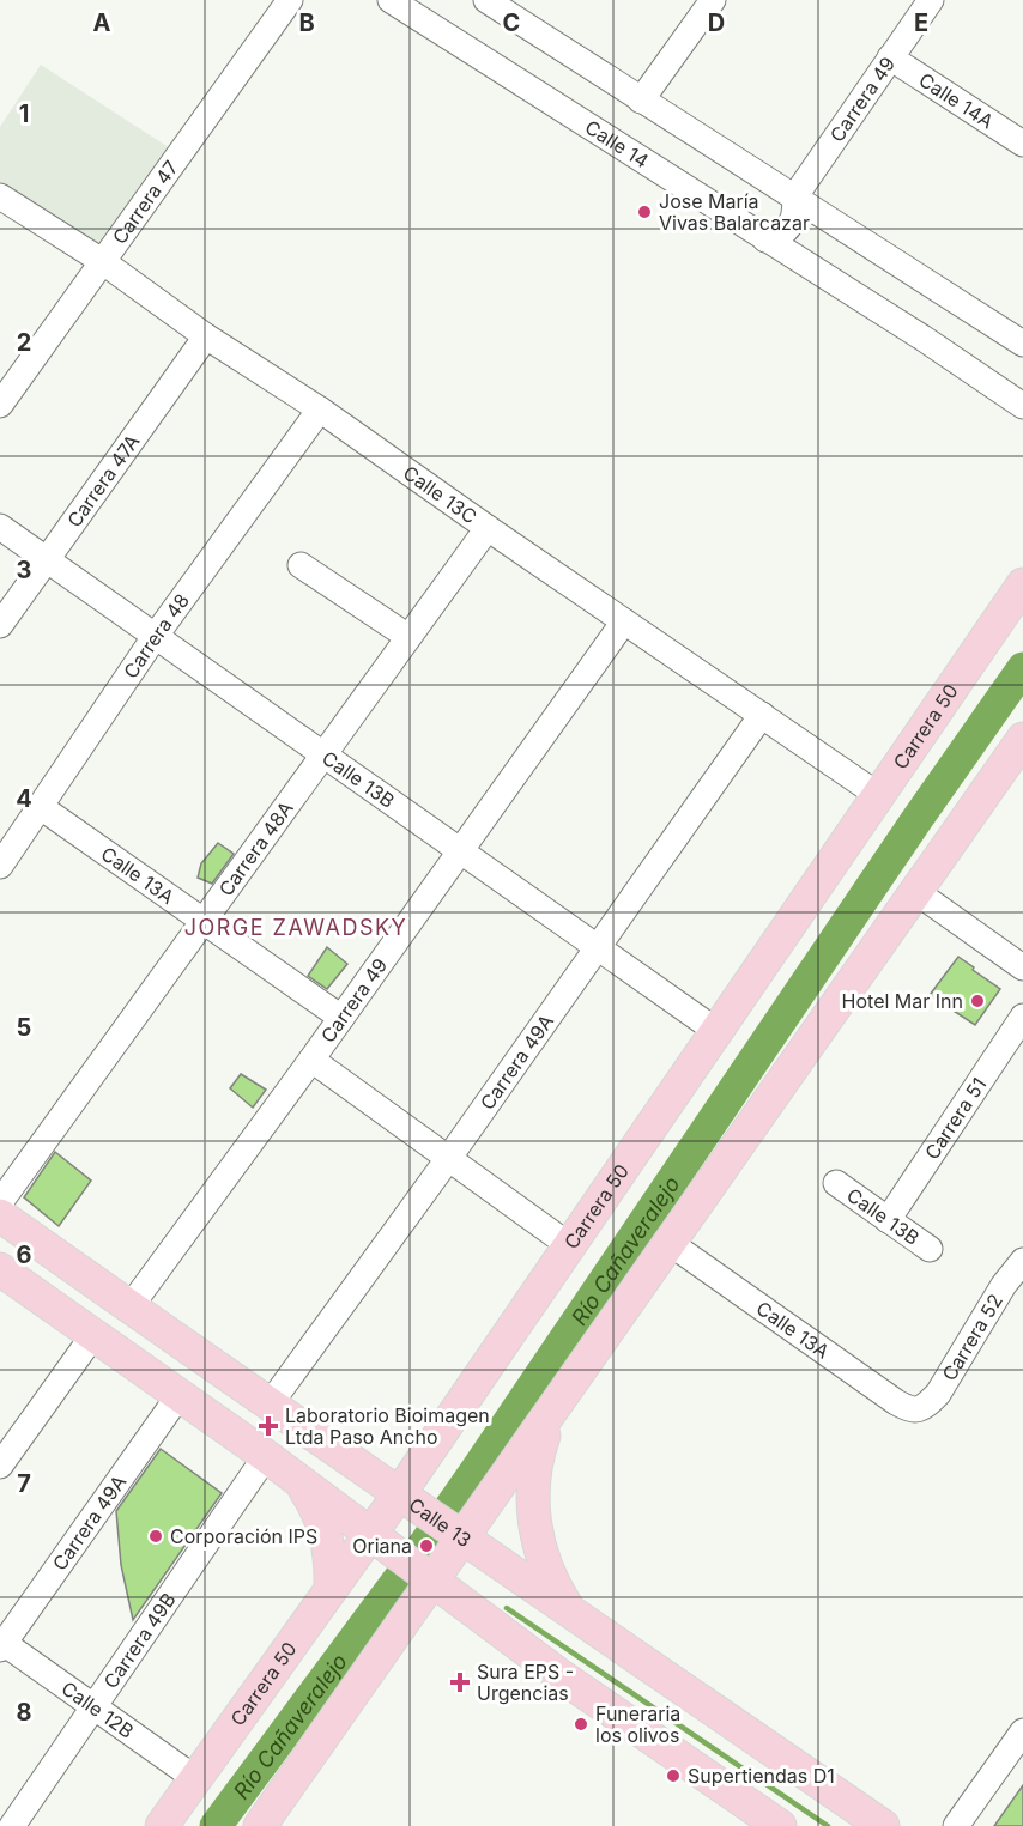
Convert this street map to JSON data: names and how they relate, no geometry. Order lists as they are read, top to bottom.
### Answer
{
  "streets": {
    "main road": ["Carrera 50", "Calle 13"],
    "street": [
      "Carrera 49",
      "Calle 14A",
      "Calle 14",
      "Carrera 47",
      "Carrera 47A",
      "Calle 13C",
      "Carrera 48",
      "Calle 13B",
      "Carrera 48A",
      "Calle 13A",
      "Carrera 49A",
      "Carrera 51",
      "Carrera 52",
      "Carrera 49B",
      "Calle 12B"
    ]
  },
  "crossings": [
    ["Carrera 49", "Calle 14A"],
    ["Carrera 49", "Calle 14"],
    ["Carrera 49", "Calle 13C"],
    ["Carrera 49", "Calle 13B"],
    ["Carrera 49", "Calle 13A"],
    ["Carrera 49", "Calle 13"],
    ["Carrera 47", "Calle 13C"],
    ["Carrera 47A", "Calle 13C"],
    ["Carrera 47A", "Calle 13B"],
    ["Calle 13C", "Carrera 48"],
    ["Calle 13C", "Carrera 50"],
    ["Calle 13C", "Carrera 48A"],
    ["Calle 13C", "Carrera 49A"],
    ["Carrera 48", "Calle 13B"],
    ["Carrera 48", "Calle 13A"],
    ["Carrera 50", "Calle 13B"],
    ["Carrera 50", "Calle 13"],
    ["Carrera 50", "Calle 12B"],
    ["Calle 13B", "Carrera 48A"],
    ["Calle 13B", "Carrera 49A"],
    ["Calle 13B", "Carrera 51"],
    ["Carrera 48A", "Calle 13A"],
    ["Calle 13A", "Carrera 52"],
    ["Carrera 49A", "Calle 13"],
    ["Carrera 49A", "Calle 12B"],
    ["Carrera 49B", "Calle 12B"]
  ],
  "districts": ["JORGE ZAWADSKY"],
  "water": ["Río Cañaveralejo"],
  "places": {
    "other": [
      "Jose María Vivas Balarcazar",
      "Hotel Mar Inn",
      "Corporación IPS",
      "Oriana",
      "Funeraria los olivos",
      "Supertiendas D1"
    ],
    "health": ["Laboratorio Bioimagen Ltda Paso Ancho", "Sura EPS - Urgencias"]
  },
  "grid": {
    "columns": [
      "A",
      "B",
      "C",
      "D",
      "E"
    ],
    "rows": [
      "1",
      "2",
      "3",
      "4",
      "5",
      "6",
      "7",
      "8"
    ]
  }
}
